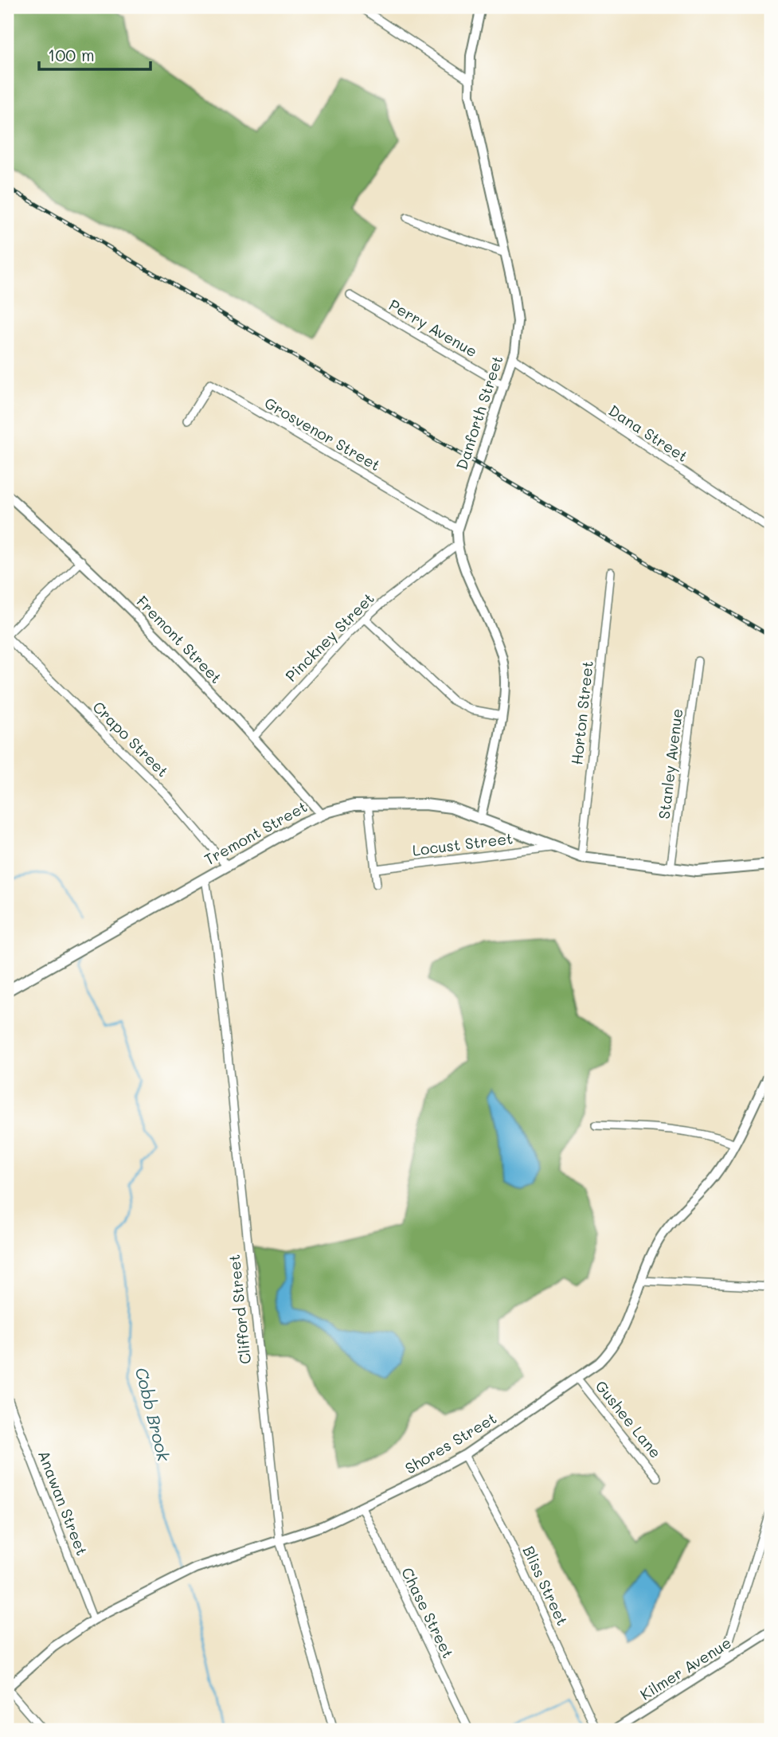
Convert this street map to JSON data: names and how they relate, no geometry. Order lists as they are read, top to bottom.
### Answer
{
  "streets": {
    "main road": ["Tremont Street"],
    "street": [
      "Perry Avenue",
      "Danforth Street",
      "Dana Street",
      "Grosvenor Street",
      "Pinckney Street",
      "Fremont Street",
      "Horton Street",
      "Crapo Street",
      "Stanley Avenue",
      "Locust Street",
      "Clifford Street",
      "Gushee Lane",
      "Shores Street",
      "Anawan Street",
      "Bliss Street",
      "Chase Street",
      "Kilmer Avenue"
    ]
  },
  "crossings": [
    ["Perry Avenue", "Danforth Street"],
    ["Danforth Street", "Dana Street"],
    ["Danforth Street", "Grosvenor Street"],
    ["Danforth Street", "Pinckney Street"],
    ["Danforth Street", "Tremont Street"],
    ["Pinckney Street", "Fremont Street"],
    ["Fremont Street", "Crapo Street"],
    ["Fremont Street", "Tremont Street"],
    ["Horton Street", "Tremont Street"],
    ["Crapo Street", "Tremont Street"],
    ["Stanley Avenue", "Tremont Street"],
    ["Tremont Street", "Locust Street"],
    ["Tremont Street", "Clifford Street"],
    ["Clifford Street", "Shores Street"],
    ["Gushee Lane", "Shores Street"],
    ["Shores Street", "Anawan Street"],
    ["Shores Street", "Bliss Street"],
    ["Shores Street", "Chase Street"]
  ],
  "water": ["Cobb Brook"],
  "scale_bar": "100 m"
}
